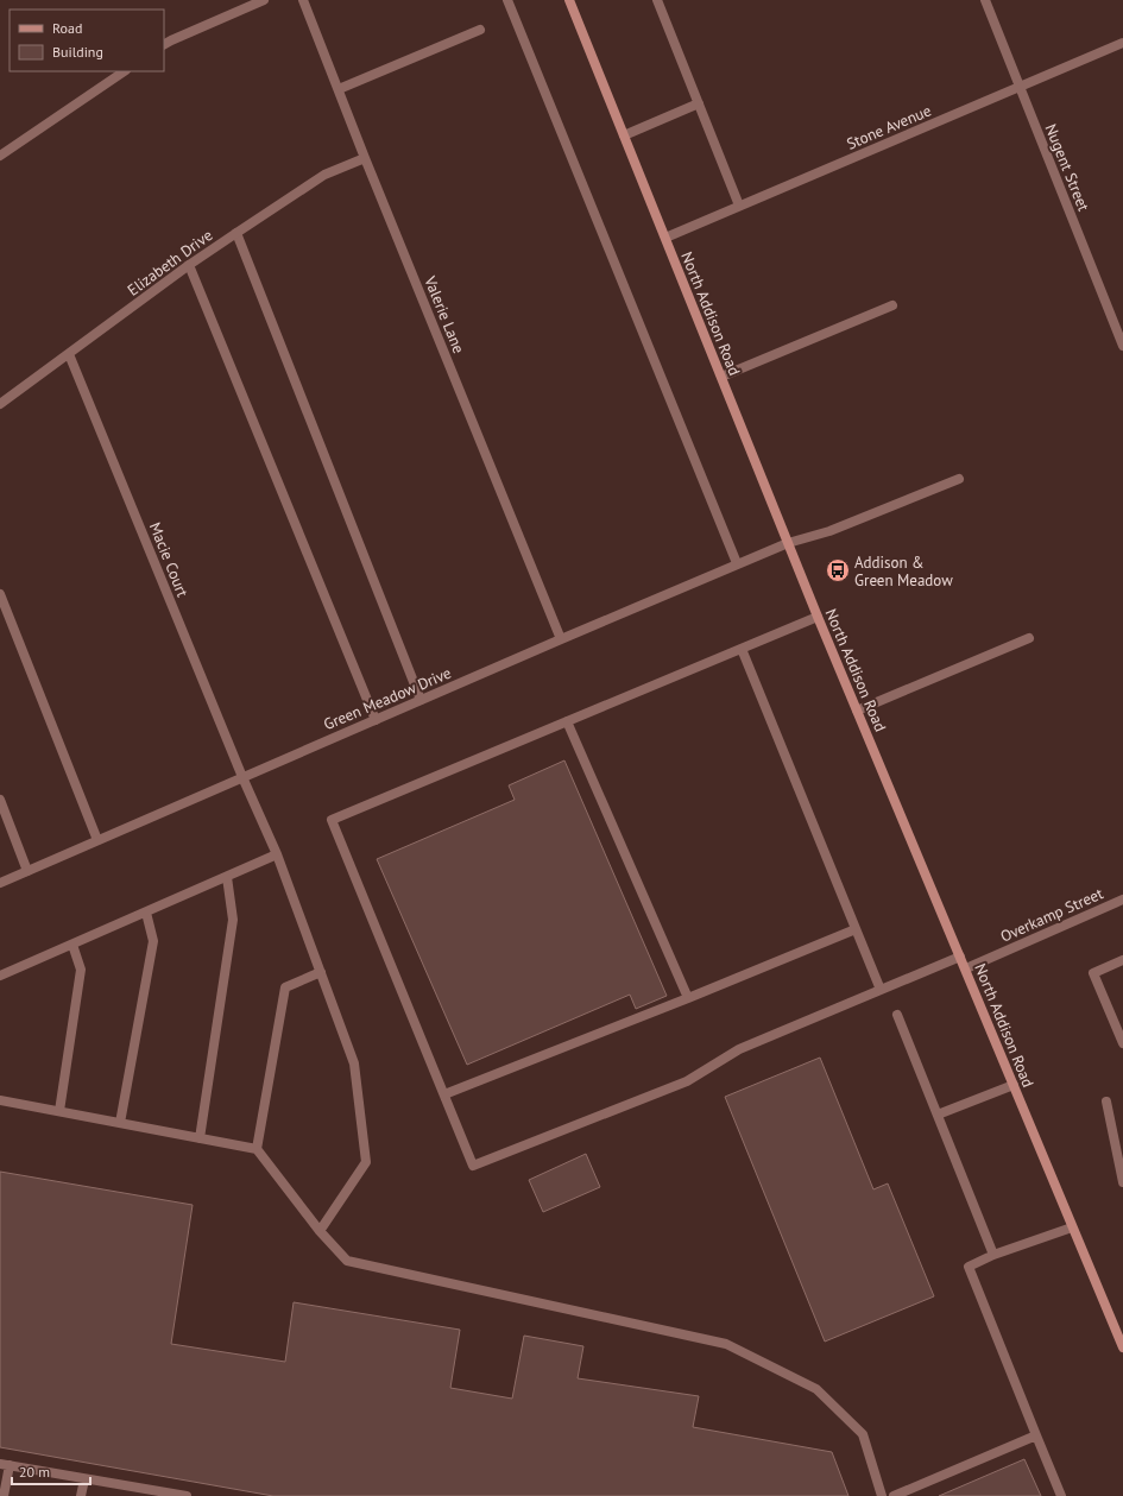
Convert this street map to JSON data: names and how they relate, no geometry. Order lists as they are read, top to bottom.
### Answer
{
  "streets": {
    "street": [
      "Stone Avenue",
      "Nugent Street",
      "Elizabeth Drive",
      "North Addison Road",
      "Valerie Lane",
      "Macie Court",
      "Green Meadow Drive",
      "Overkamp Street"
    ]
  },
  "crossings": [
    ["Stone Avenue", "Nugent Street"],
    ["Stone Avenue", "North Addison Road"],
    ["Elizabeth Drive", "Valerie Lane"],
    ["Elizabeth Drive", "Macie Court"],
    ["North Addison Road", "Green Meadow Drive"],
    ["North Addison Road", "Overkamp Street"],
    ["Valerie Lane", "Green Meadow Drive"],
    ["Macie Court", "Green Meadow Drive"]
  ],
  "places": {
    "bus stop": ["Addison & Green Meadow"]
  },
  "legend": ["Road", "Building"],
  "scale_bar": "20 m"
}
